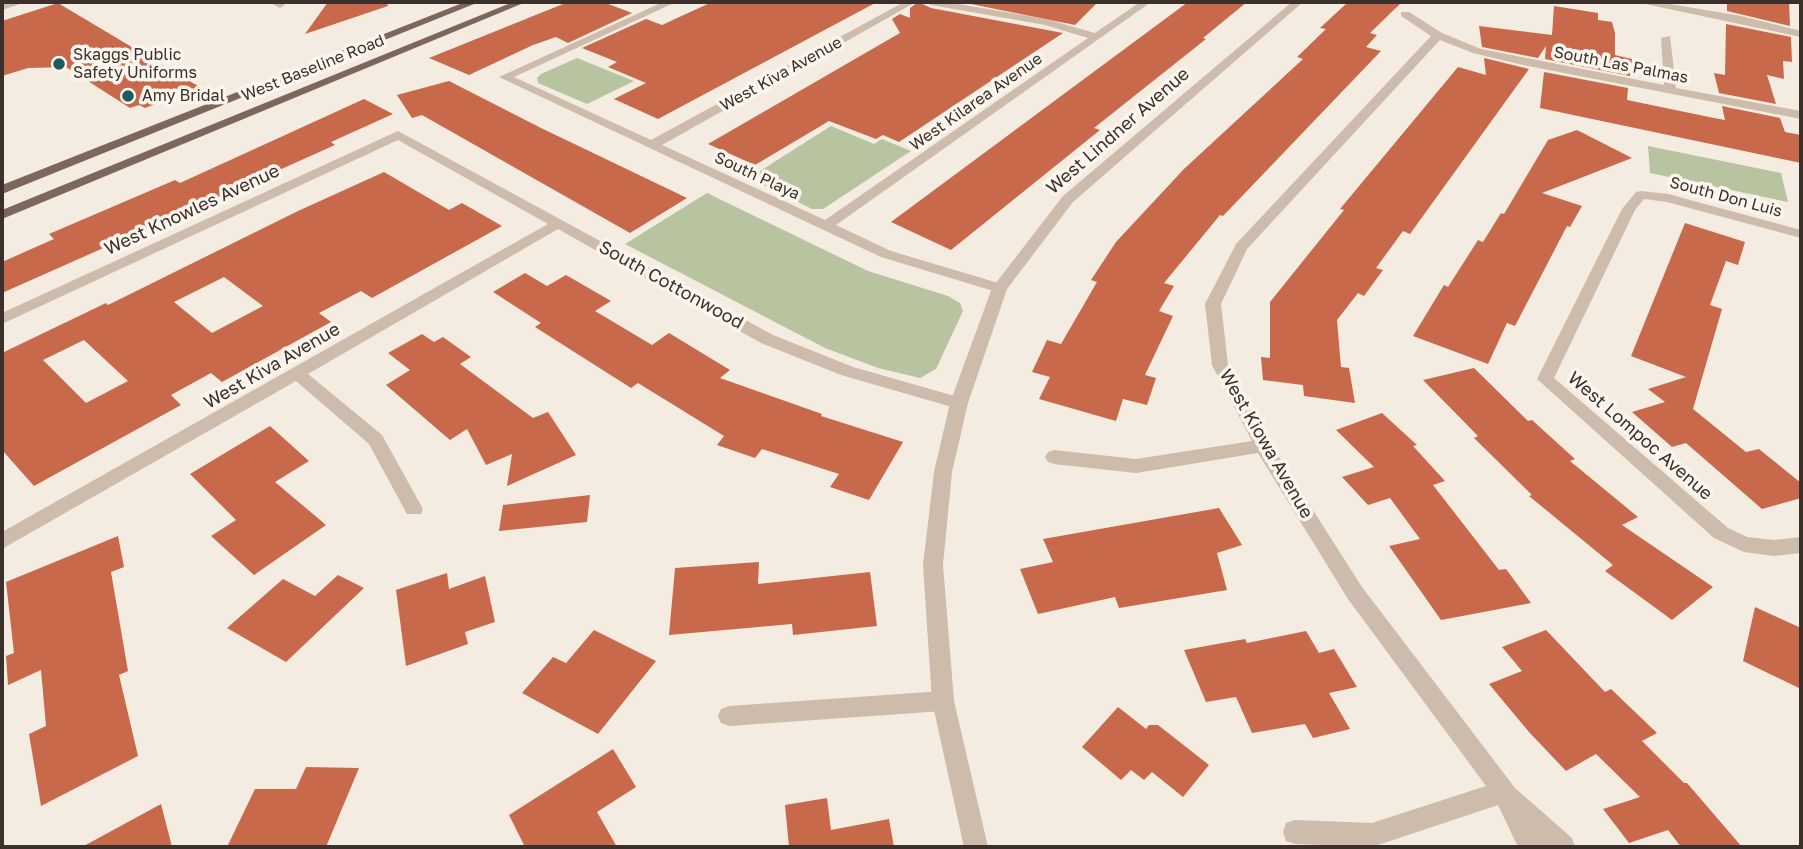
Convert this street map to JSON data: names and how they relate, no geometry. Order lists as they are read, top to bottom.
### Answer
{
  "streets": {
    "main road": ["West Baseline Road"],
    "street": [
      "South Las Palmas",
      "West Kiva Avenue",
      "West Kilarea Avenue",
      "West Lindner Avenue",
      "South Playa",
      "South Don Luis",
      "West Knowles Avenue",
      "South Cottonwood",
      "West Lompoc Avenue",
      "West Kiowa Avenue"
    ]
  },
  "crossings": [
    ["South Las Palmas", "West Kiowa Avenue"],
    ["West Kiva Avenue", "South Playa"],
    ["West Kiva Avenue", "South Cottonwood"],
    ["West Kilarea Avenue", "South Playa"],
    ["West Lindner Avenue", "South Playa"],
    ["West Lindner Avenue", "South Cottonwood"],
    ["South Don Luis", "West Lompoc Avenue"],
    ["West Knowles Avenue", "South Cottonwood"]
  ],
  "places": ["Skaggs Public Safety Uniforms", "Amy Bridal"]
}
